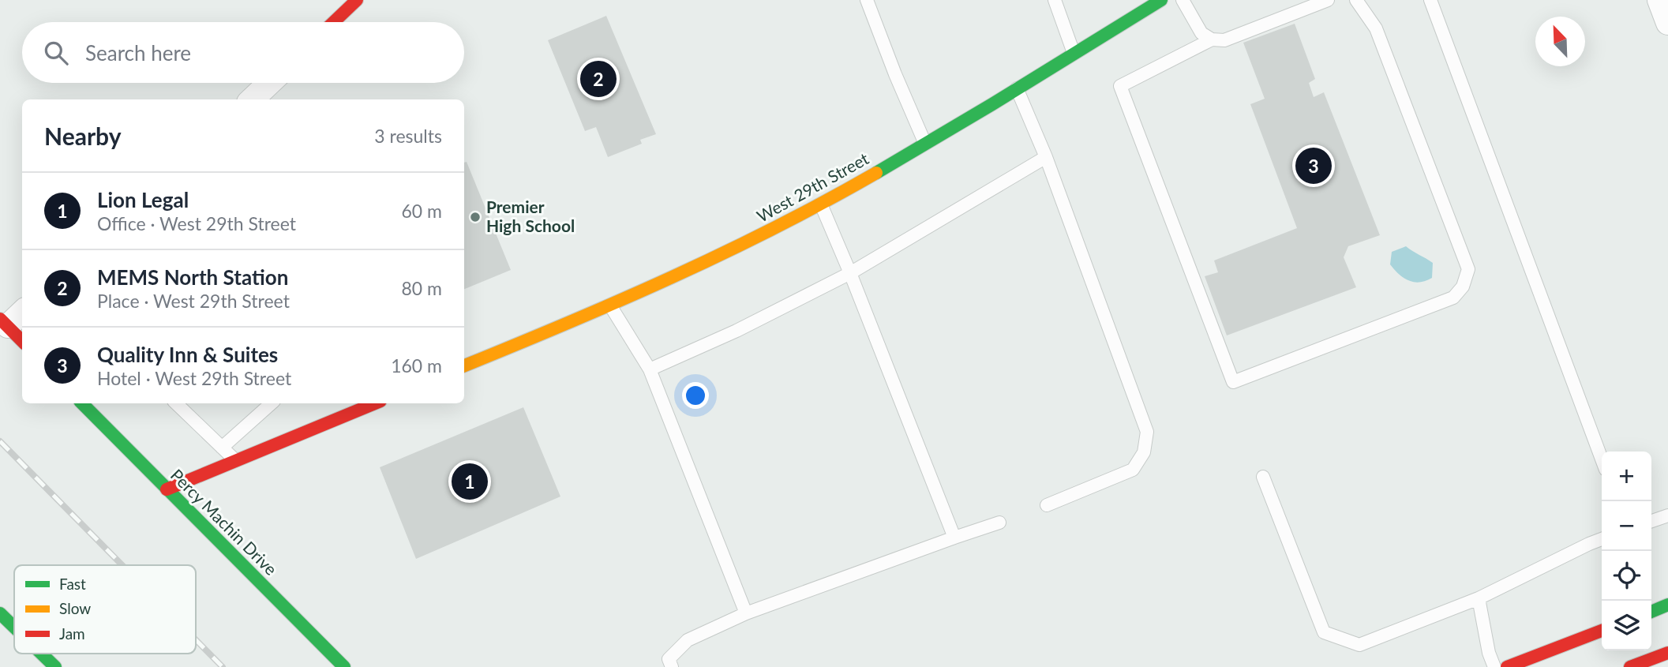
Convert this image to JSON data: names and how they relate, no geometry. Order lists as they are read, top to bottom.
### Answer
{
  "streets": {
    "street": ["West 29th Street", "Percy Machin Drive"]
  },
  "places": ["Premier High School"],
  "legend": ["Fast", "Slow", "Jam"],
  "north": "top left",
  "page": {
    "search": "Search here",
    "pins": ["2", "3", "1"],
    "heading": ["Nearby", "3 results"],
    "list": [
      {
        "mark": "1",
        "name": "Lion Legal",
        "note": "Office · West 29th Street",
        "value": "60 m"
      },
      {
        "mark": "2",
        "name": "MEMS North Station",
        "note": "Place · West 29th Street",
        "value": "80 m"
      },
      {
        "mark": "3",
        "name": "Quality Inn & Suites",
        "note": "Hotel · West 29th Street",
        "value": "160 m"
      }
    ],
    "map_buttons": ["+", "−"]
  }
}
